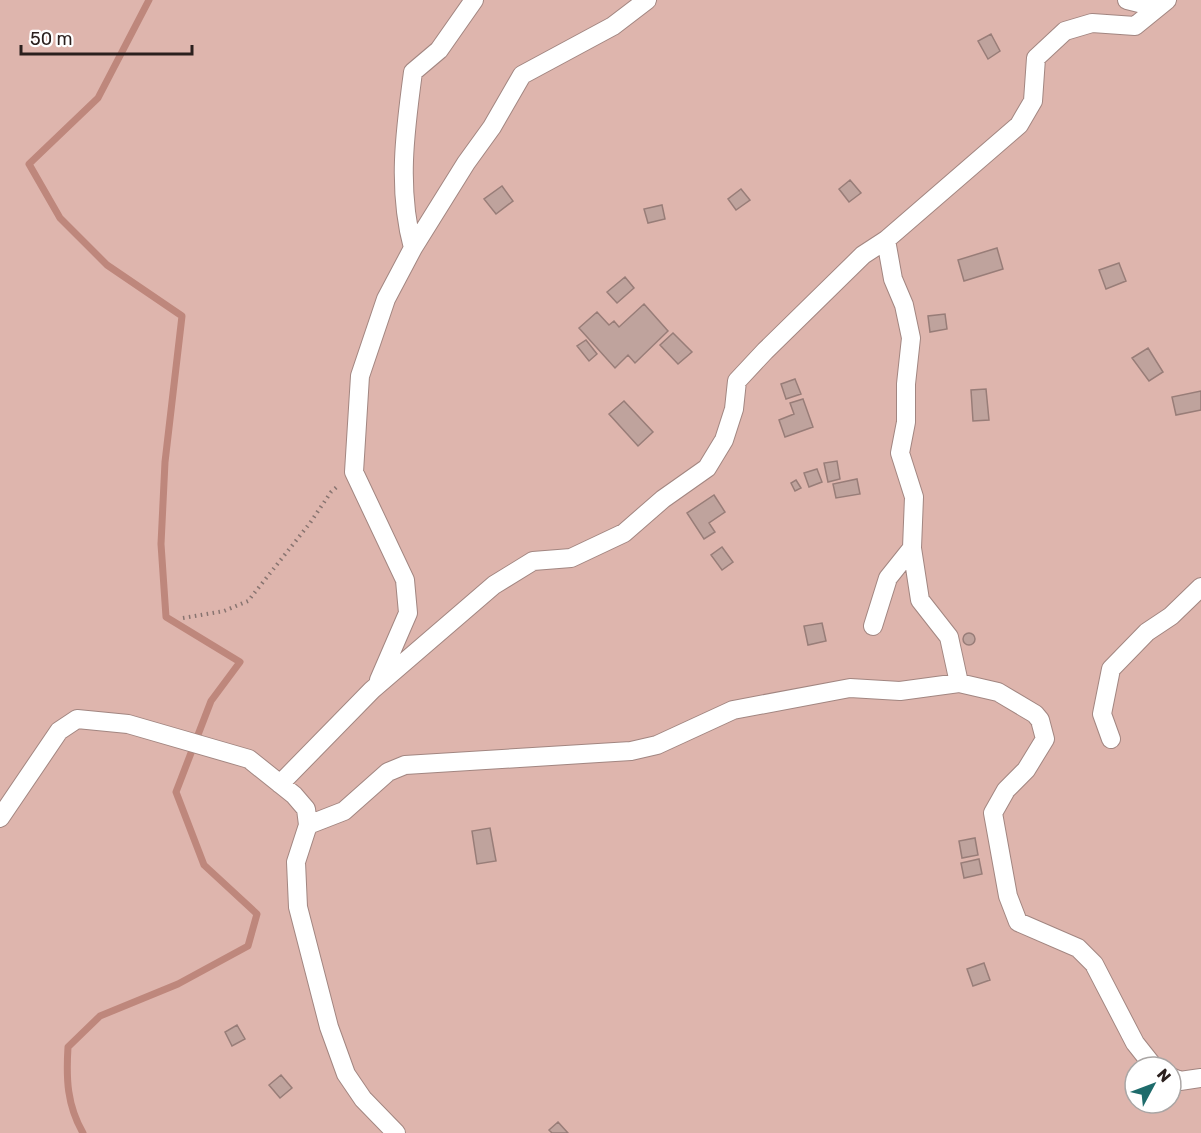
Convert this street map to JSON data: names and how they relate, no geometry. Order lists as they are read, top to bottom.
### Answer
{
  "scale_bar": "50 m",
  "north": "top right"
}
